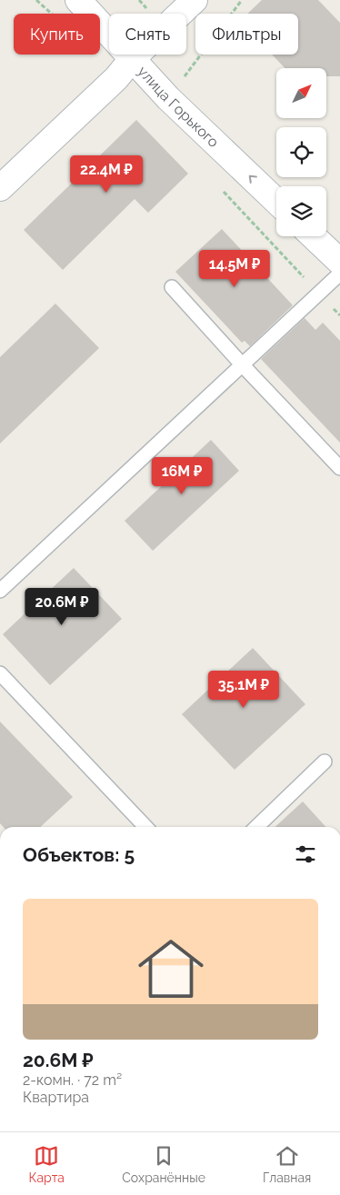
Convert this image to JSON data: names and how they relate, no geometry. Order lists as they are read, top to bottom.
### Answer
{
  "streets": {
    "street": ["улица Горького"]
  },
  "one_way": ["улица Горького"],
  "north": "top right",
  "page": {
    "chip": ["Купить", "Снять", "Фильтры"],
    "price": [
      "22.4M ₽",
      "14.5M ₽",
      "16M ₽",
      "20.6M ₽",
      "35.1M ₽"
    ],
    "heading": "Объектов: 5",
    "list": [
      {
        "name": "20.6M ₽",
        "note": "2-комн. · 72 m² · Квартира"
      }
    ],
    "tabs": ["Карта", "Сохранённые", "Главная"]
  }
}
